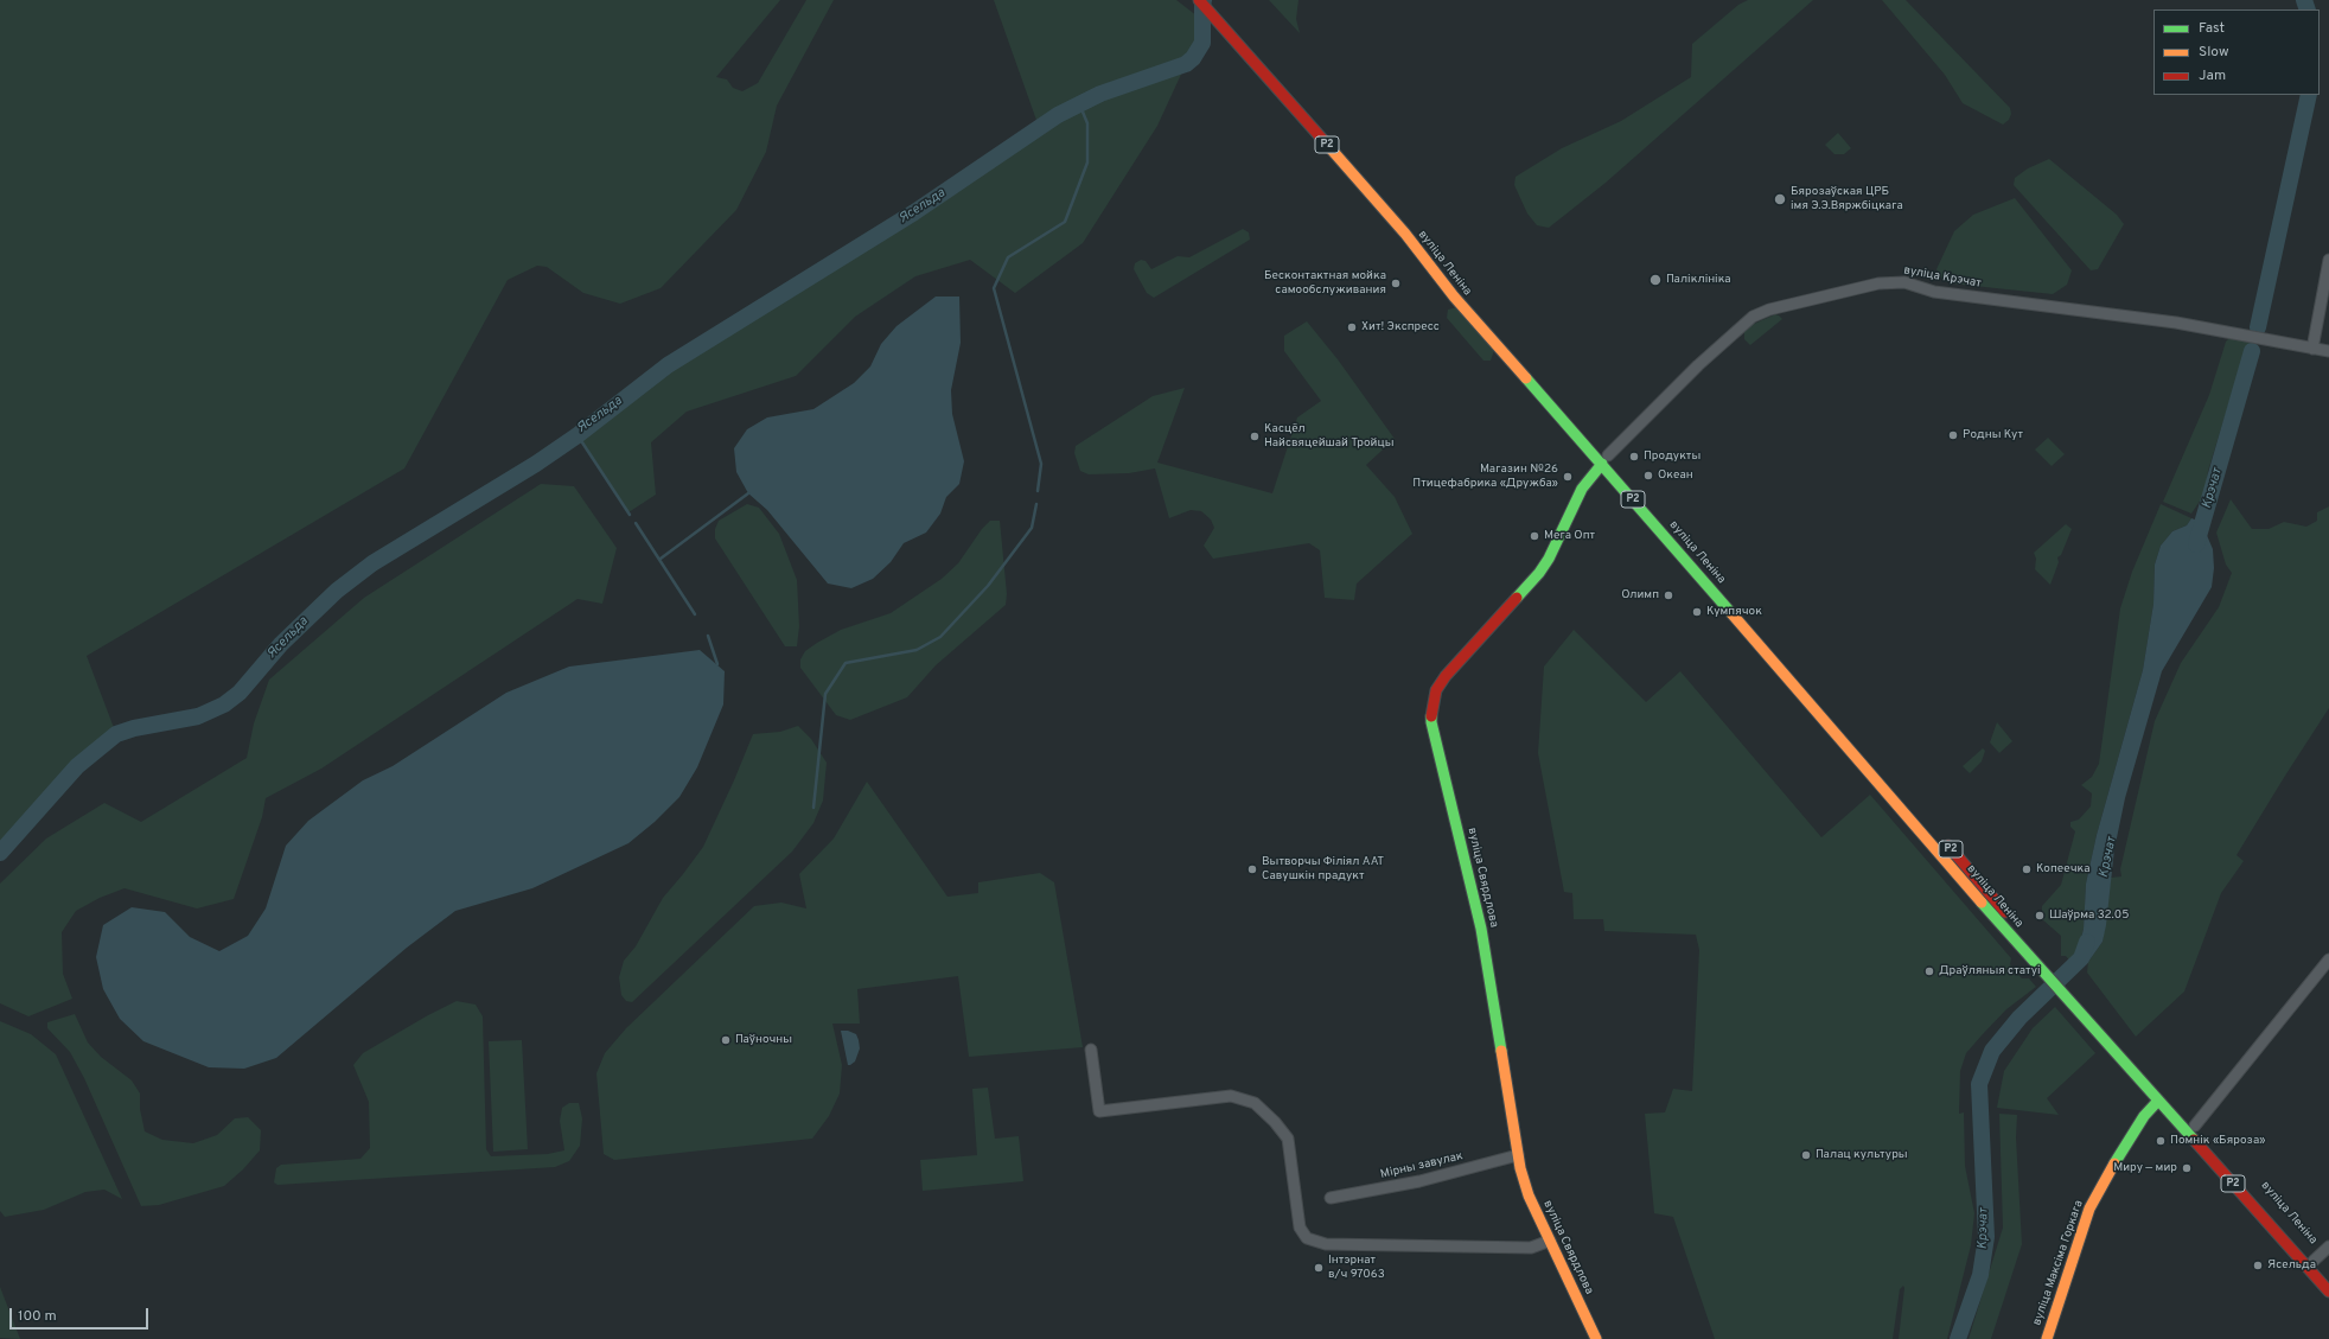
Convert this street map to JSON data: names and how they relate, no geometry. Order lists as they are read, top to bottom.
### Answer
{
  "streets": {
    "main road": [
      "Р2",
      "вуліца Леніна",
      "вуліца Свярдлова",
      "вуліца Максіма Горкага"
    ],
    "street": ["вуліца Крэчат", "Мірны завулак"]
  },
  "crossings": [
    ["вуліца Леніна", "вуліца Крэчат"],
    ["вуліца Леніна", "вуліца Свярдлова"],
    ["вуліца Леніна", "вуліца Максіма Горкага"],
    ["вуліца Крэчат", "вуліца Свярдлова"],
    ["вуліца Свярдлова", "Мірны завулак"]
  ],
  "water": ["Ясельда", "Крэчат"],
  "places": [
    "Бярозаўская ЦРБ імя Э.Э.Вяржбіцкага",
    "Паліклініка",
    "Бесконтактная мойка самообслуживания",
    "Хит! Экспресс",
    "Родны Кут",
    "Касцёл Найсвяцейшай Тройцы",
    "Продукты",
    "Океан",
    "Магазин №26 Птицефабрика «Дружба»",
    "Мега Опт",
    "Олимп",
    "Кумпячок",
    "Вытворчы Філіял ААТ Савушкін прадукт",
    "Копеечка",
    "Шаўрма 32.05",
    "Драўляныя статуі",
    "Паўночны",
    "Помнік «Бяроза»",
    "Палац культуры",
    "Миру — мир",
    "Ясельда",
    "Інтэрнат в/ч 97063"
  ],
  "legend": ["Fast", "Slow", "Jam"],
  "scale_bar": "100 m"
}
